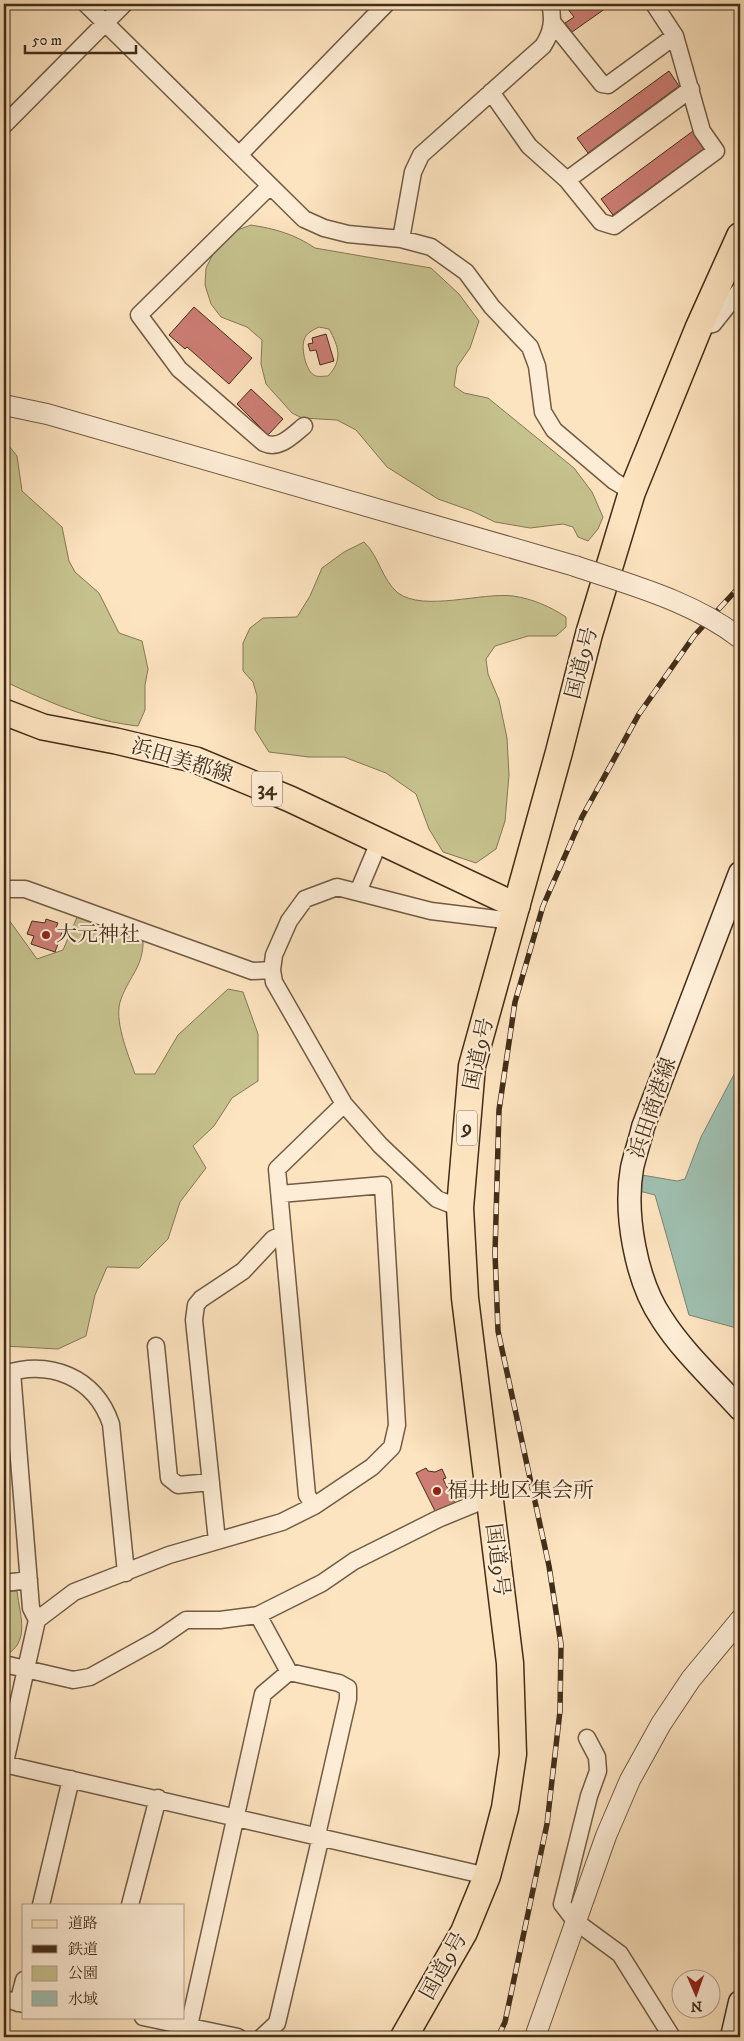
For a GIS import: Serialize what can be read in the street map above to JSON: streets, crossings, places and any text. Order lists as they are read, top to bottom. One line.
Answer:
{"streets":{"highway":["国道9号","9"],"main road":["浜田美都線","34","浜田商港線"]},"crossings":[["国道9号","浜田美都線"]],"places":["大元神社","福井地区集会所"],"legend":["道路","鉄道","公園","水域"],"scale_bar":"50 m","north":"bottom"}
